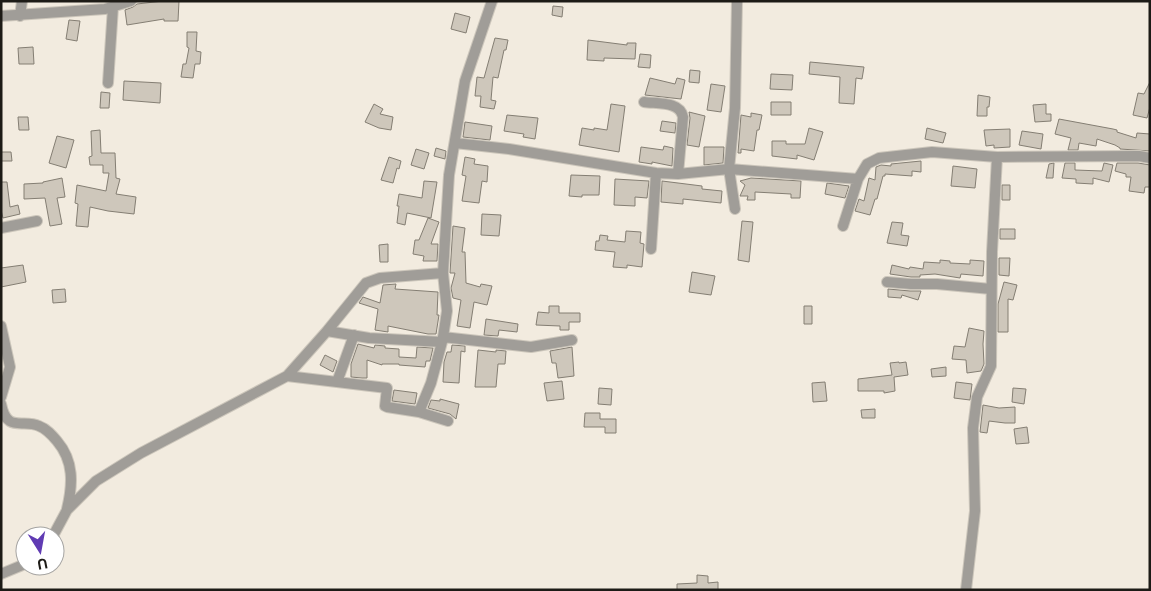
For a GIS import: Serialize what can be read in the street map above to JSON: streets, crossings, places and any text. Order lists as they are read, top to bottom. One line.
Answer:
{"north":"bottom"}
